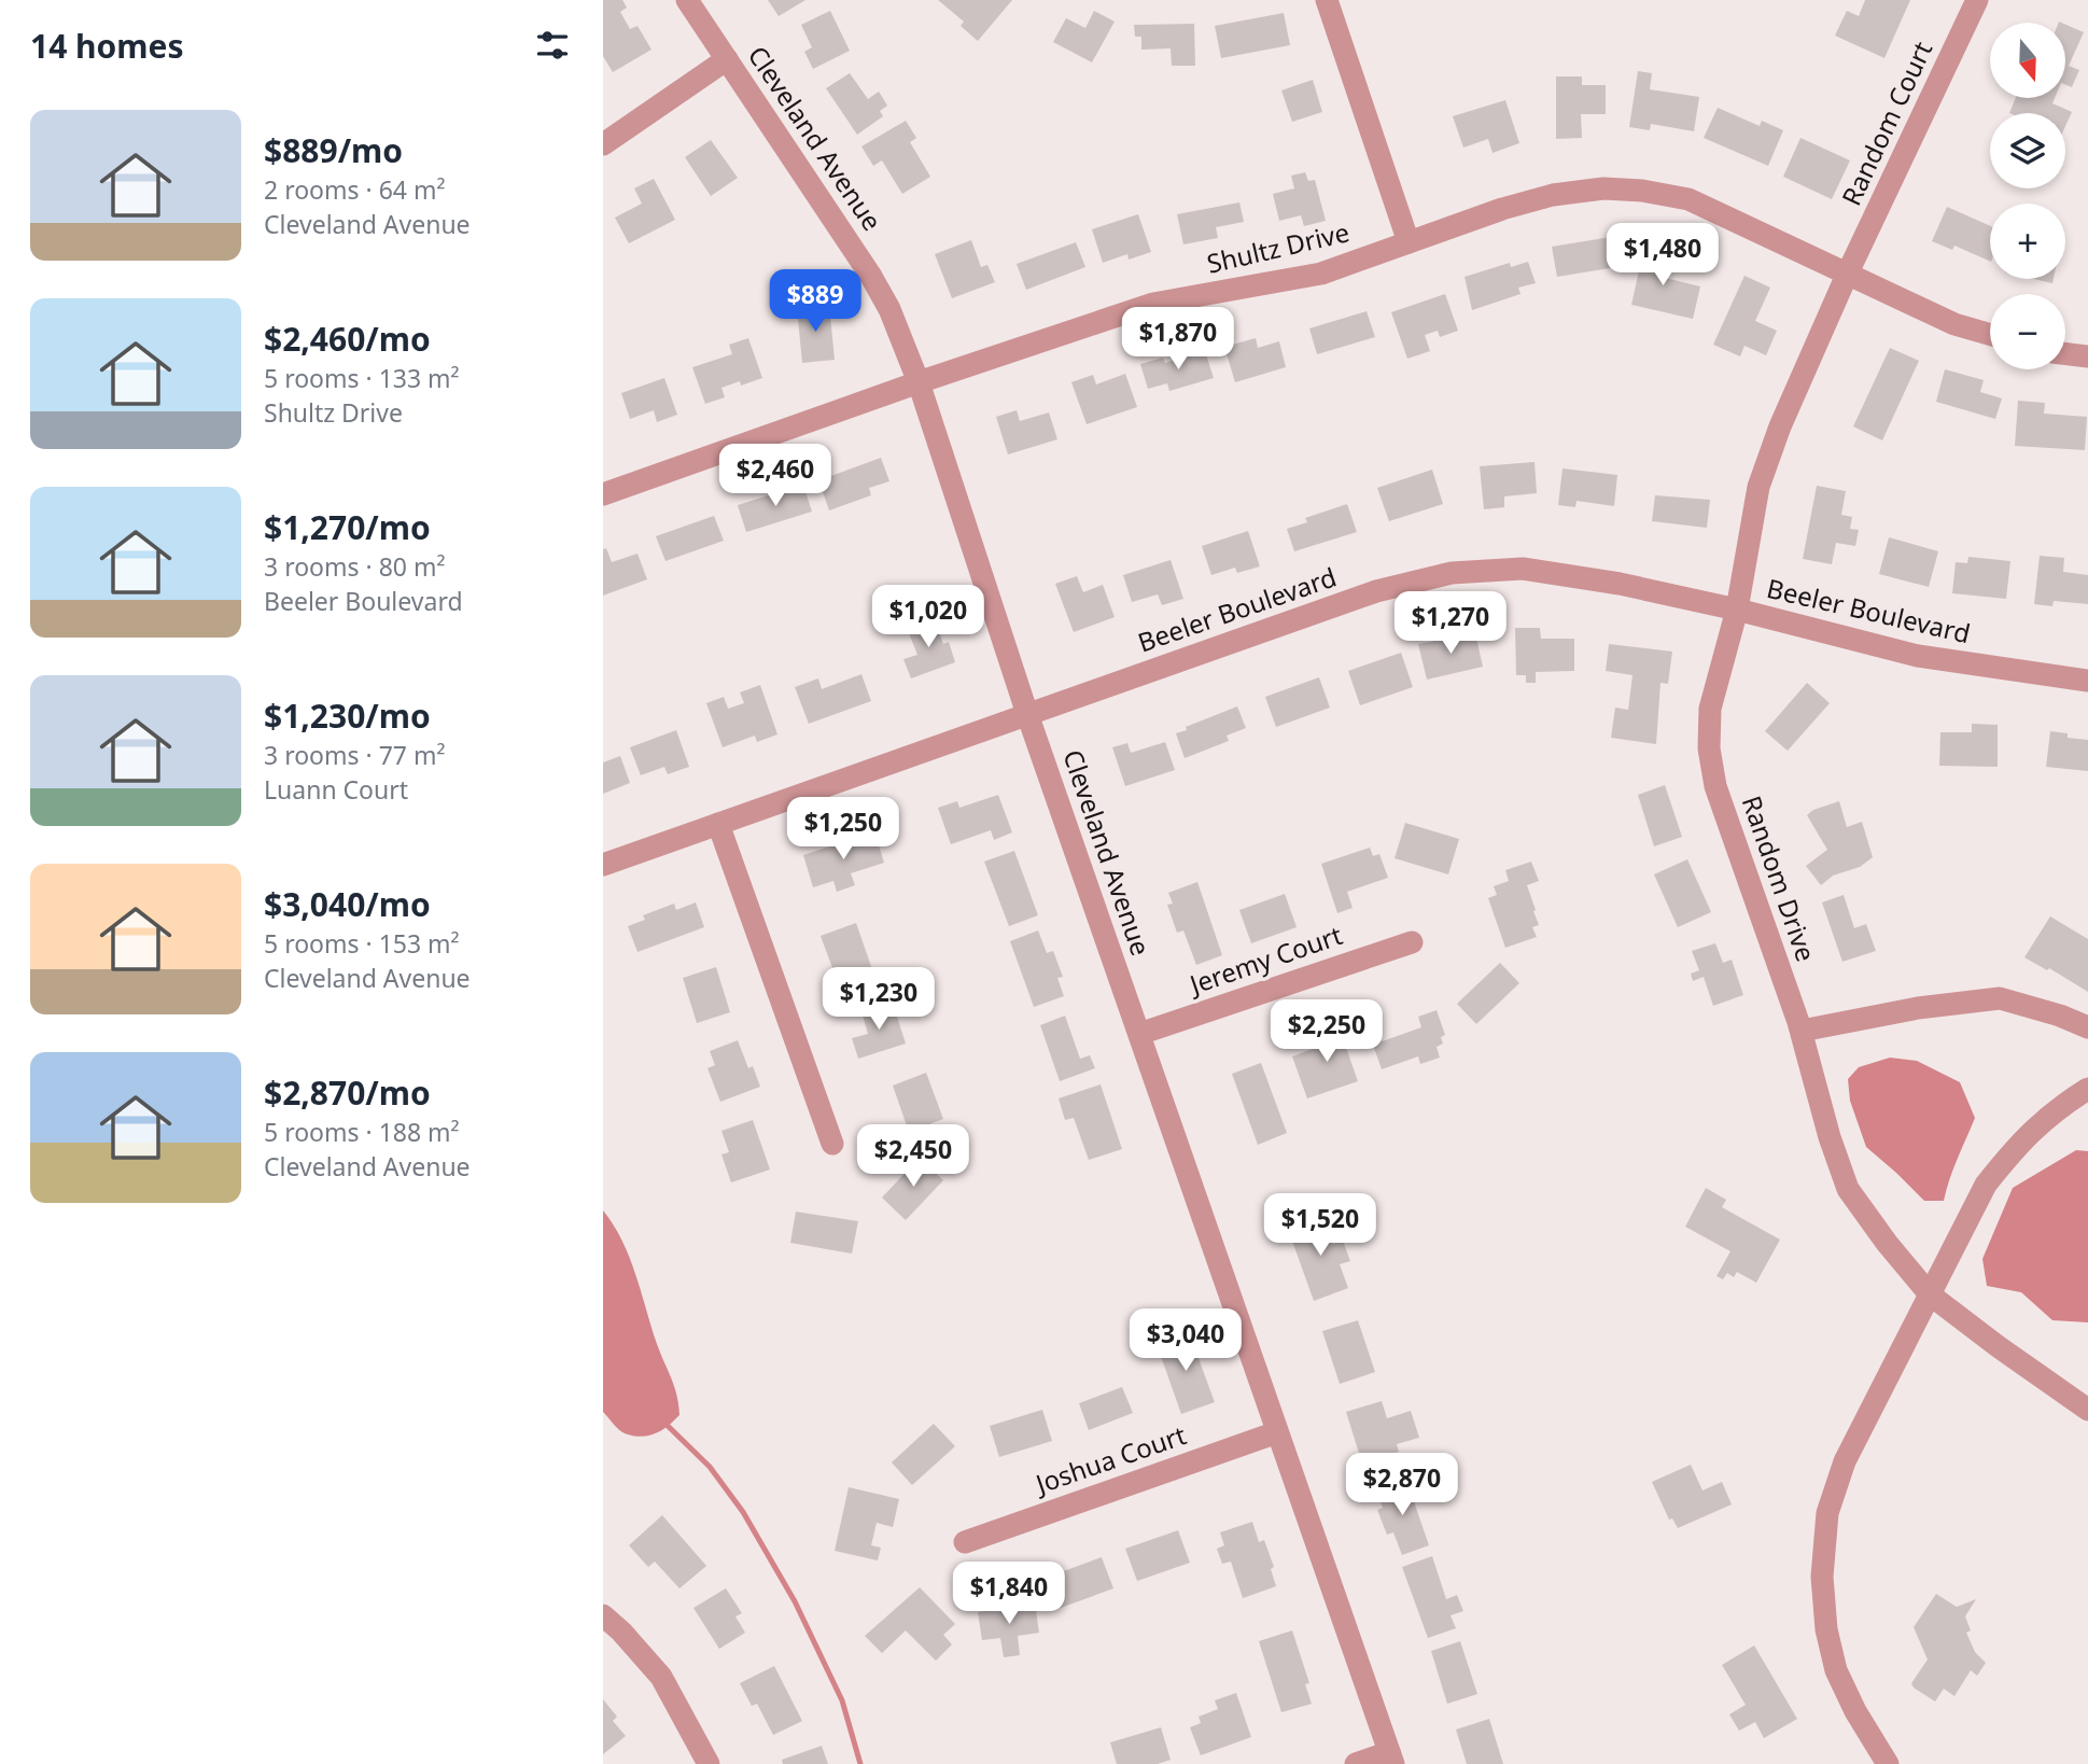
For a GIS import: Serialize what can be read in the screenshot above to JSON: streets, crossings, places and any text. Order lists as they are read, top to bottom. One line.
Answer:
{"streets":{"street":["Random Court","Cleveland Avenue","Shultz Drive","Beeler Boulevard","Random Drive","Jeremy Court","Joshua Court"]},"crossings":[["Random Court","Shultz Drive"],["Random Court","Random Drive"],["Cleveland Avenue","Shultz Drive"],["Cleveland Avenue","Beeler Boulevard"],["Cleveland Avenue","Jeremy Court"],["Cleveland Avenue","Joshua Court"],["Shultz Drive","Random Drive"],["Beeler Boulevard","Random Drive"]],"north":"bottom","page":{"heading":"14 homes","map_buttons":["+","−"],"list":[{"name":"$889/mo","note":"2 rooms · 64 m² · Cleveland Avenue"},{"name":"$2,460/mo","note":"5 rooms · 133 m² · Shultz Drive"},{"name":"$1,270/mo","note":"3 rooms · 80 m² · Beeler Boulevard"},{"name":"$1,230/mo","note":"3 rooms · 77 m² · Luann Court"},{"name":"$3,040/mo","note":"5 rooms · 153 m² · Cleveland Avenue"},{"name":"$2,870/mo","note":"5 rooms · 188 m² · Cleveland Avenue"}],"price":["$1,480","$889","$1,870","$2,460","$1,020","$1,270","$1,250","$1,230","$2,250","$2,450","$1,520","$3,040","$2,870","$1,840"]}}
